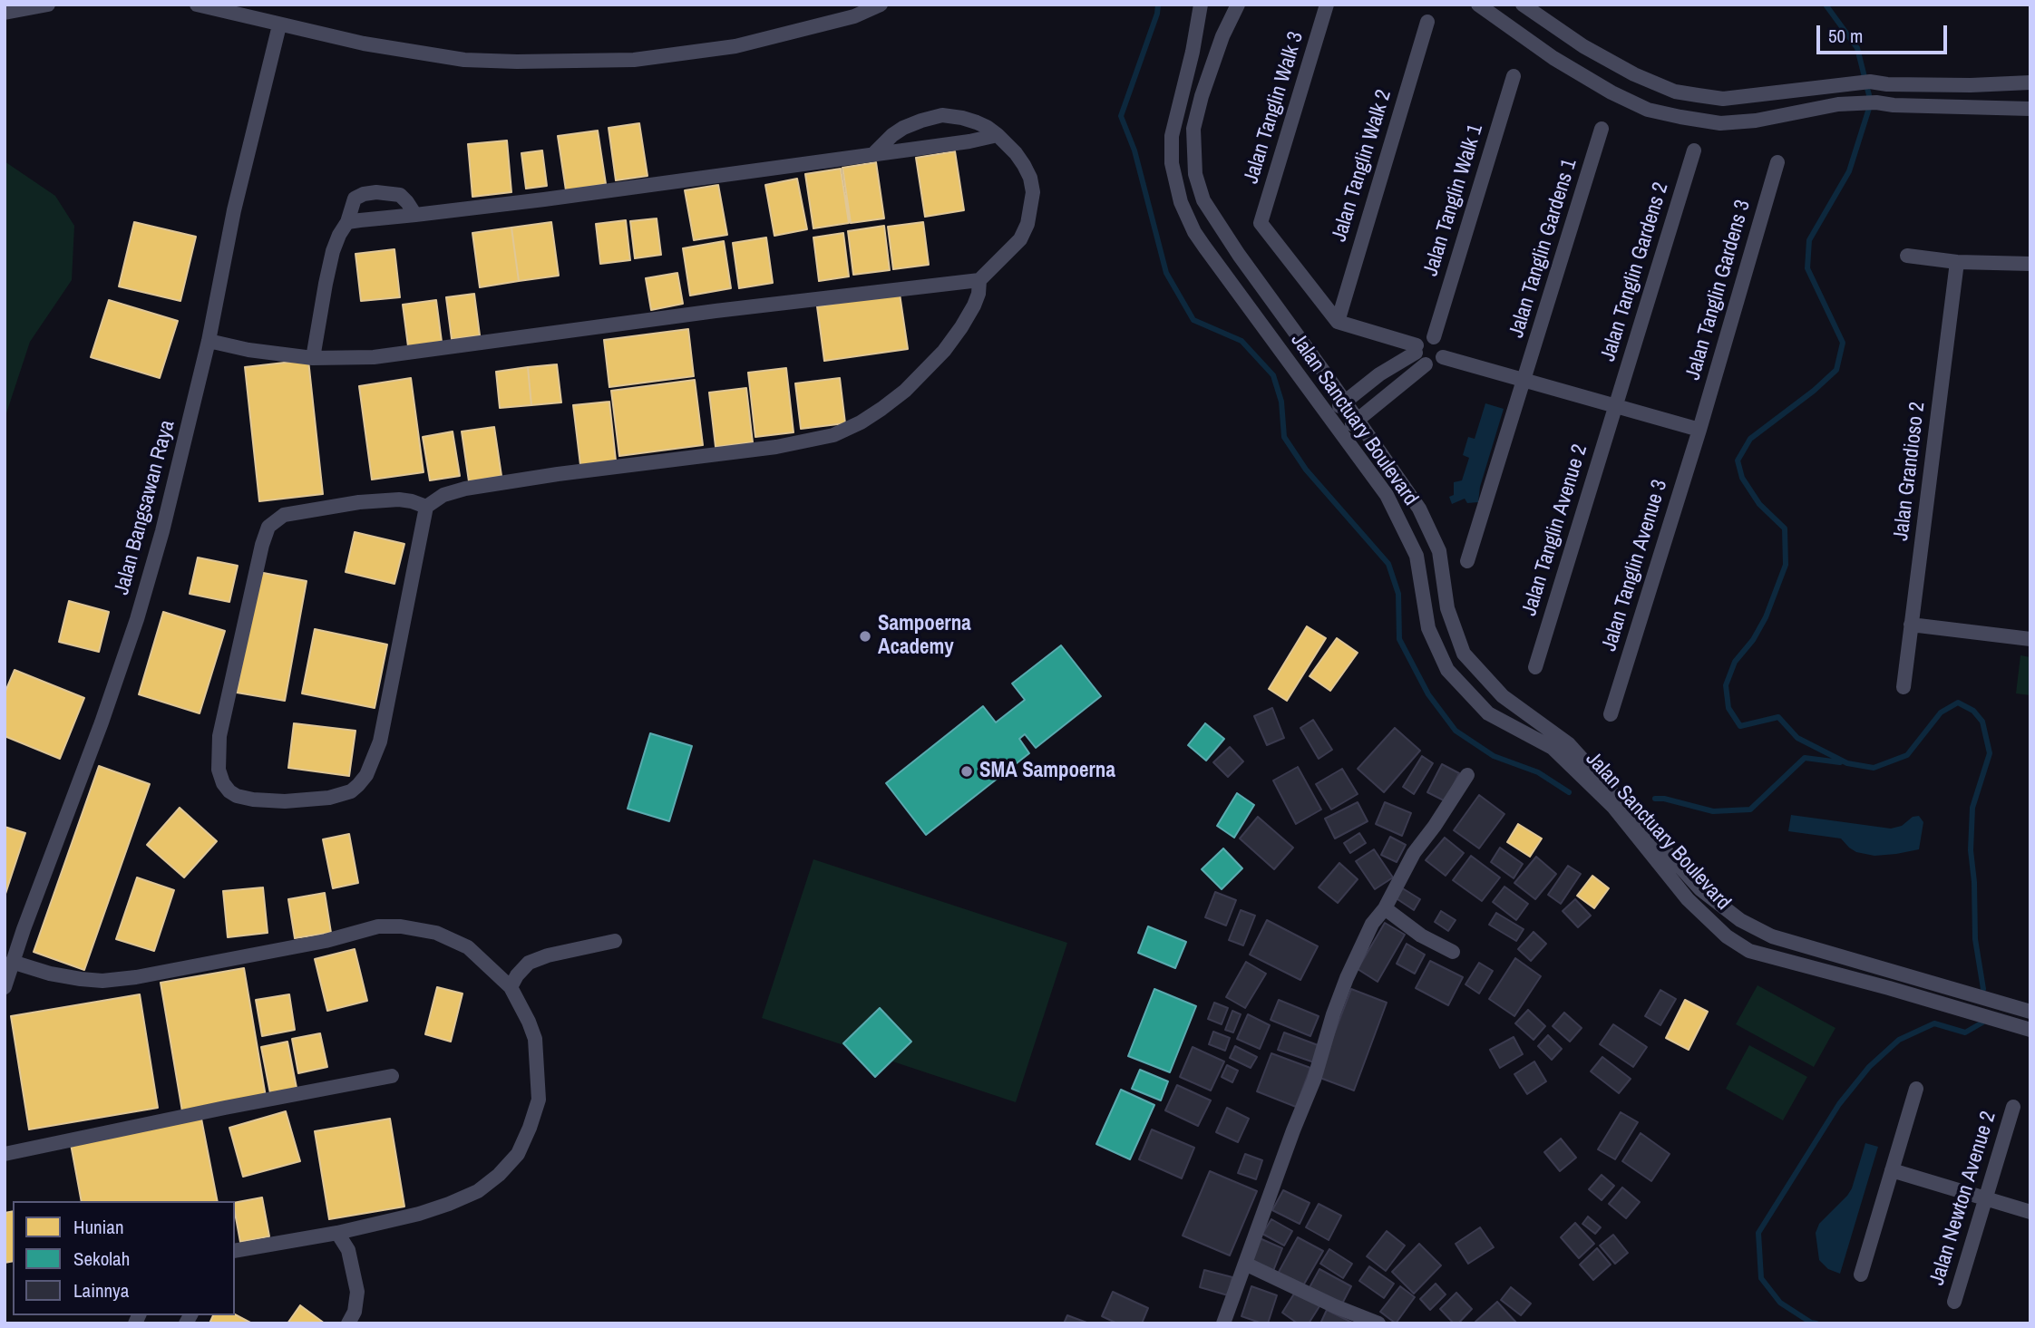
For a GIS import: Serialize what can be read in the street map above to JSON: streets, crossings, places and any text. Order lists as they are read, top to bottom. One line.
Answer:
{"streets":{"street":["Jalan Tanglin Walk 3","Jalan Tanglin Walk 2","Jalan Tanglin Walk 1","Jalan Tanglin Gardens 1","Jalan Tanglin Gardens 2","Jalan Tanglin Gardens 3","Jalan Sanctuary Boulevard","Jalan Grandioso 2","Jalan Bangsawan Raya","Jalan Tanglin Avenue 2","Jalan Tanglin Avenue 3","Jalan Newton Avenue 2"]},"crossings":[["Jalan Tanglin Walk 3","Jalan Tanglin Walk 2"],["Jalan Tanglin Gardens 2","Jalan Tanglin Avenue 2"],["Jalan Tanglin Gardens 3","Jalan Tanglin Avenue 3"]],"places":["Sampoerna Academy","SMA Sampoerna"],"legend":["Hunian","Sekolah","Lainnya"],"scale_bar":"50 m"}
